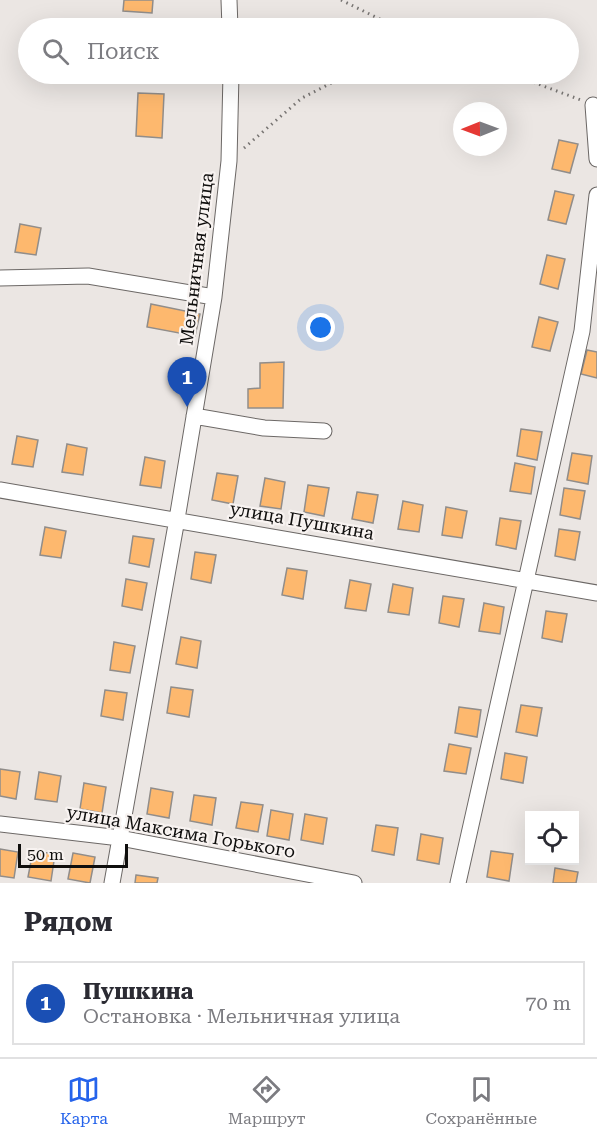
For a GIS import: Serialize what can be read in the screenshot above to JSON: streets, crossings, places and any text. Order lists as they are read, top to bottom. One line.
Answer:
{"streets":{"street":["Мельничная улица","улица Пушкина","улица Максима Горького"]},"crossings":[["Мельничная улица","улица Пушкина"],["Мельничная улица","улица Максима Горького"]],"scale_bar":"50 m","north":"left","page":{"search":"Поиск","pins":"1","scale":"50 m","heading":"Рядом","list":[{"mark":"1","name":"Пушкина","note":"Остановка · Мельничная улица","value":"70 m"}],"nav":["Карта","Маршрут","Сохранённые"]}}
